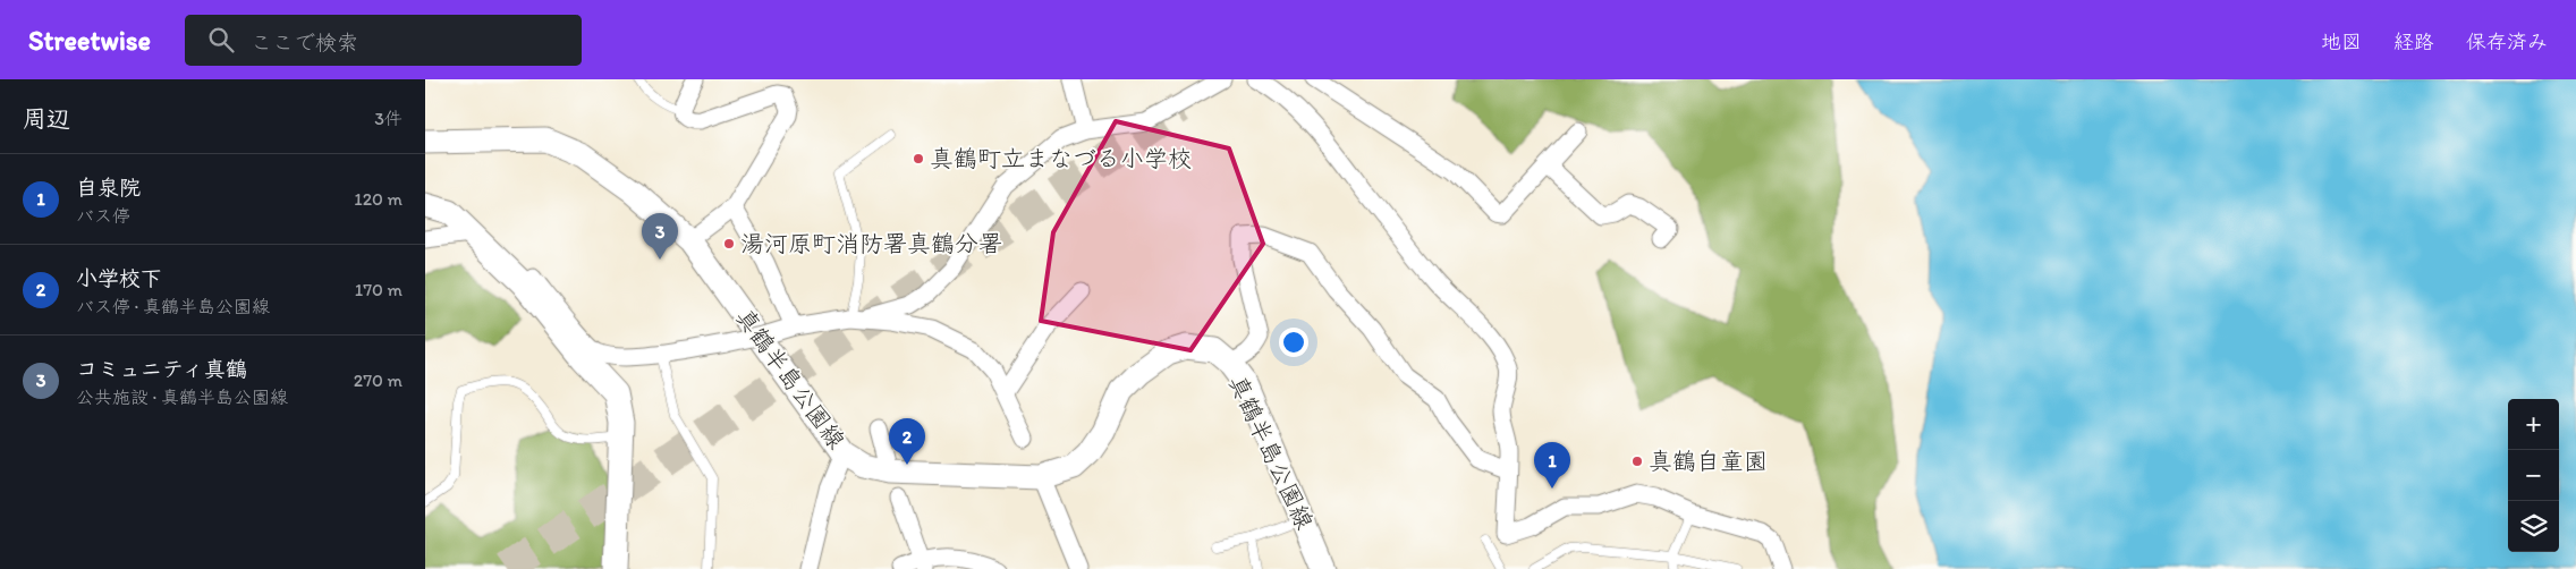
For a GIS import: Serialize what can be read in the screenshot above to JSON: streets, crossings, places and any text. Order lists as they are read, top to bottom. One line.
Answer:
{"streets":{"main road":["真鶴半島公園線"]},"places":["真鶴町立まなづる小学校","湯河原町消防署真鶴分署","真鶴自童園"],"page":{"header":"Streetwise","search":"ここで検索","nav":["地図","経路","保存済み"],"heading":["周辺","3件"],"list":[{"mark":"1","name":"自泉院","note":"バス停","value":"120 m"},{"mark":"2","name":"小学校下","note":"バス停 · 真鶴半島公園線","value":"170 m"},{"mark":"3","name":"コミュニティ真鶴","note":"公共施設 · 真鶴半島公園線","value":"270 m"}],"pins":["3","2","1"],"map_buttons":["+","−"]}}
